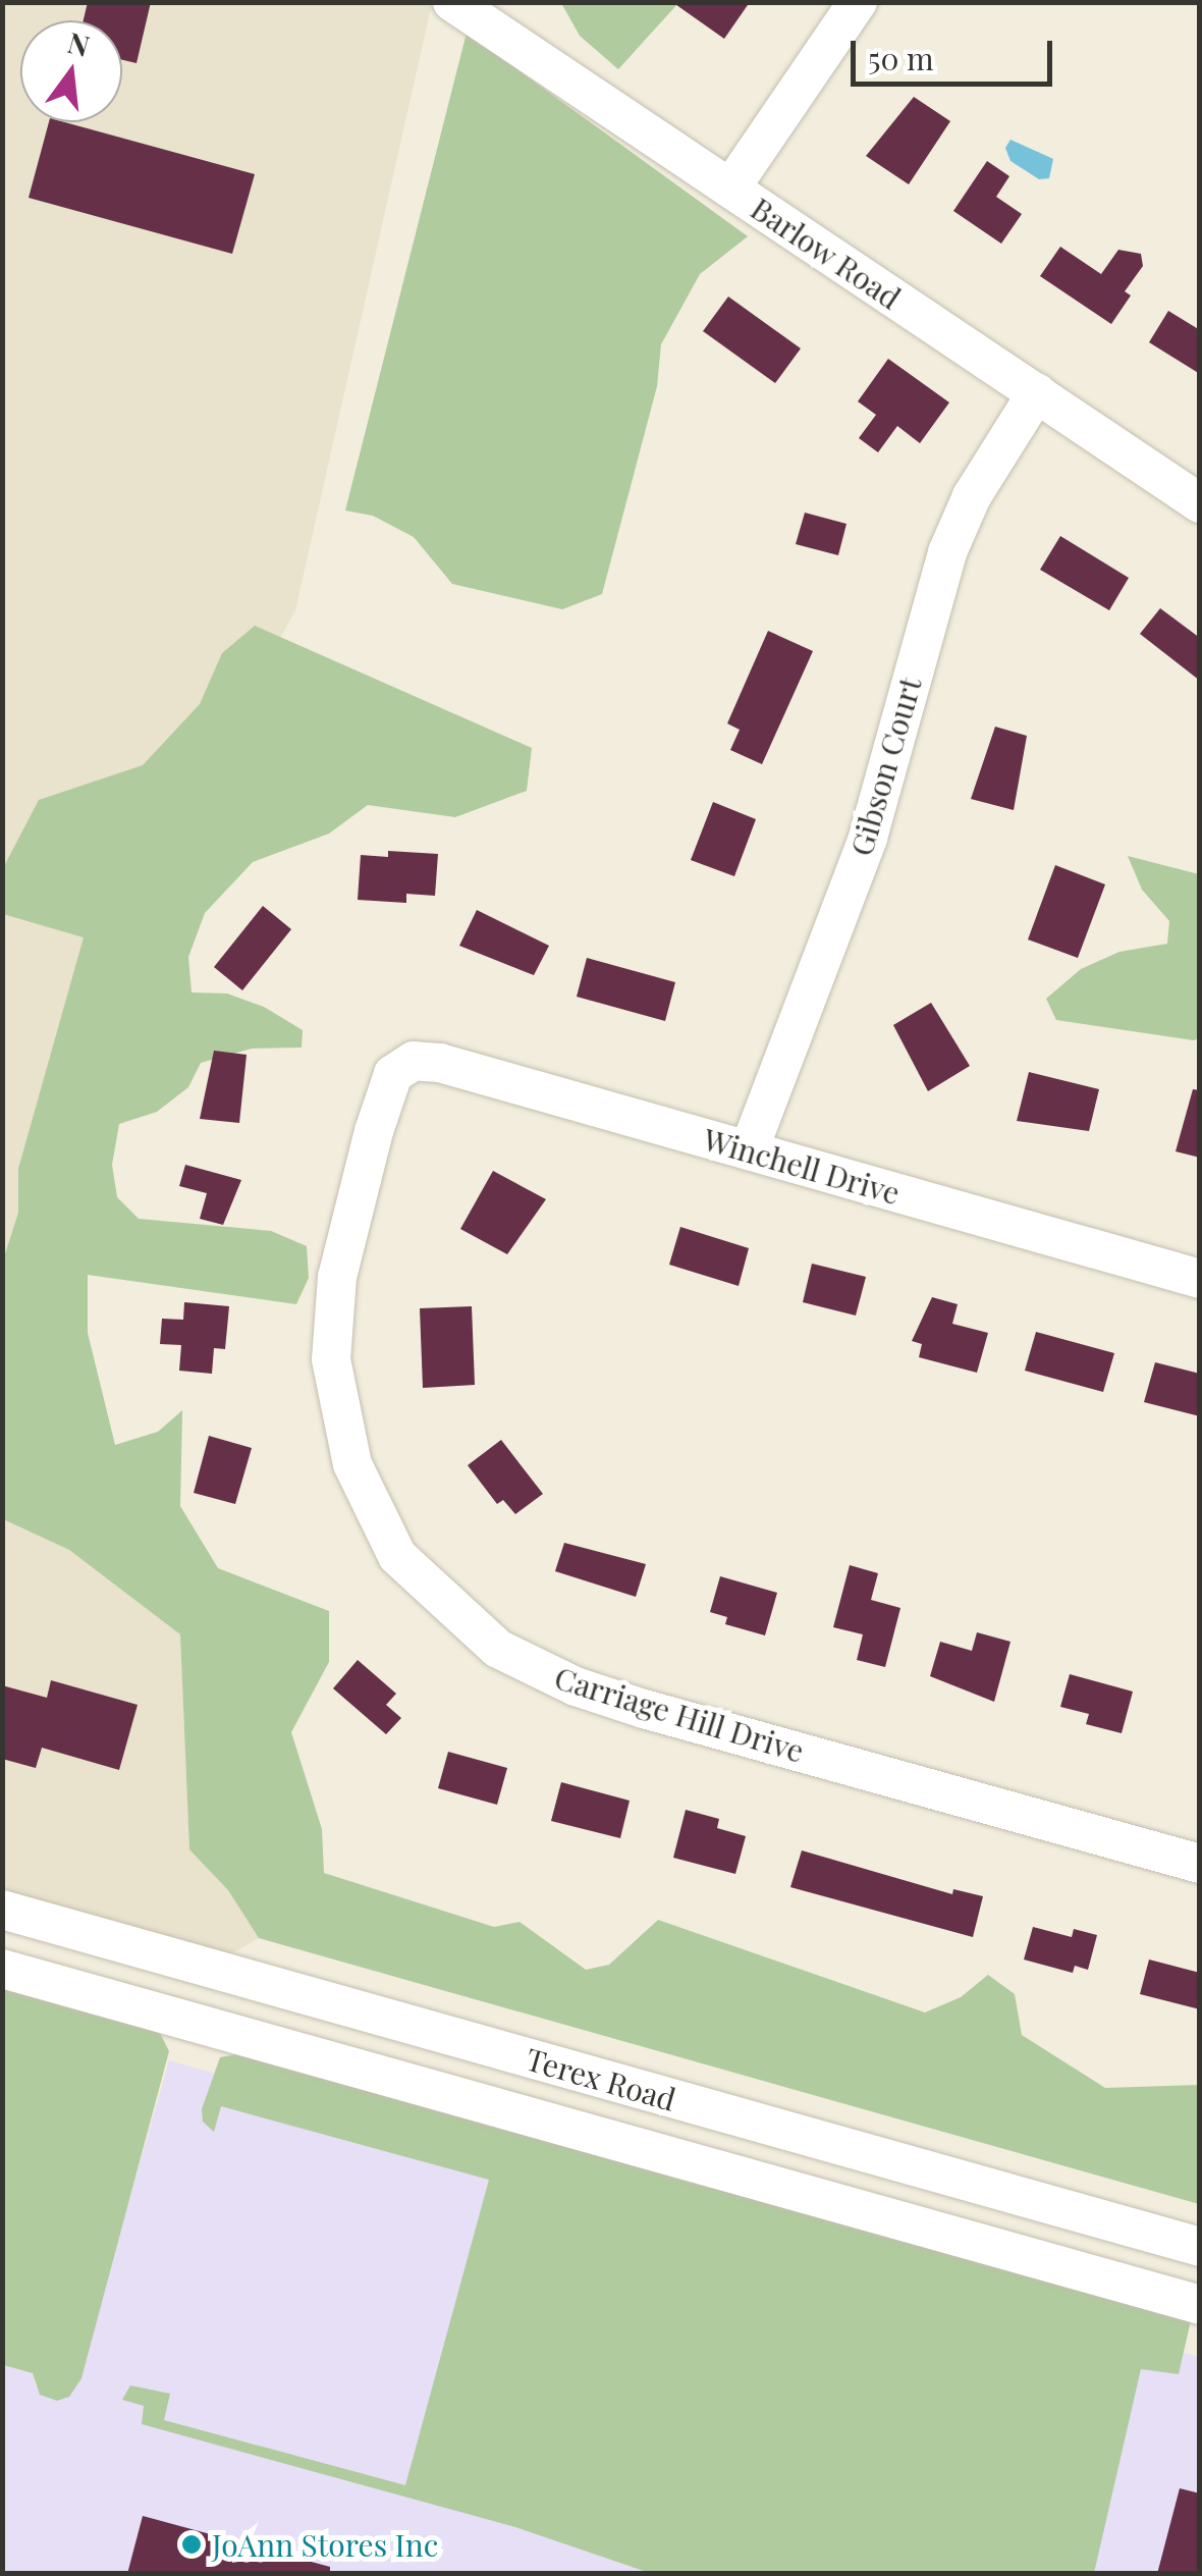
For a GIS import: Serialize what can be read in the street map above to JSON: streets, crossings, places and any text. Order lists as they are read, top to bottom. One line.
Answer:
{"streets":{"street":["Barlow Road","Gibson Court","Winchell Drive","Carriage Hill Drive","Terex Road"]},"crossings":[["Barlow Road","Gibson Court"],["Gibson Court","Winchell Drive"],["Winchell Drive","Carriage Hill Drive"]],"places":["JoAnn Stores Inc"],"scale_bar":"50 m","north":"top"}
